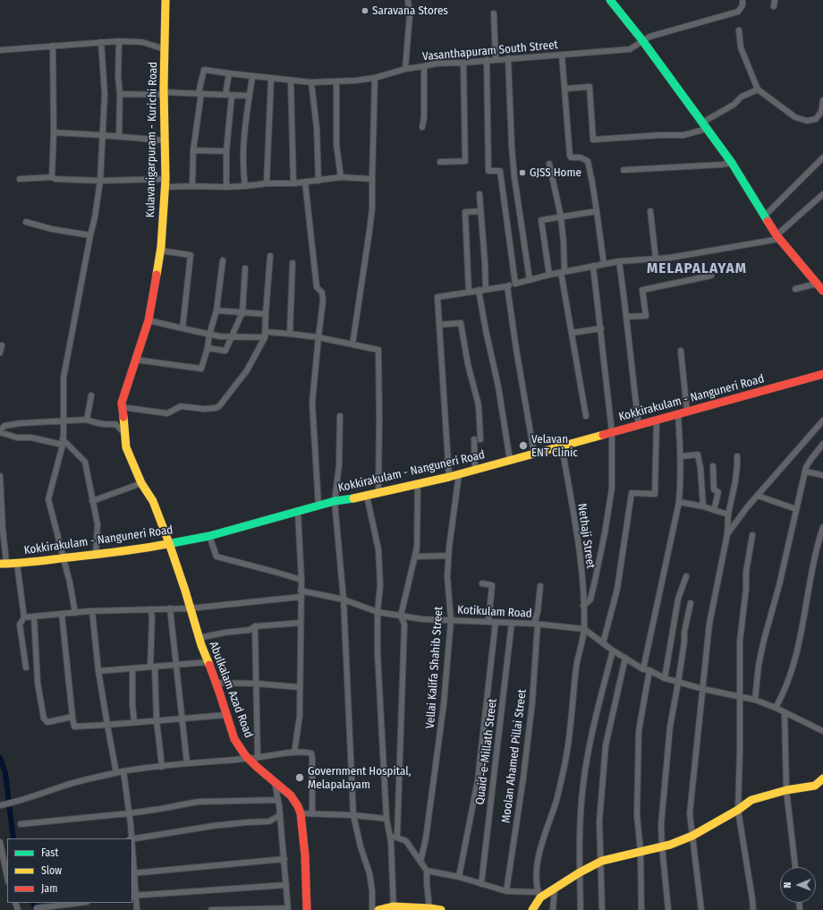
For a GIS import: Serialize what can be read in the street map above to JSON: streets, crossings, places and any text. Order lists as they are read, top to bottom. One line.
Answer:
{"streets":{"main road":["Kulavanigarpuram - Kurichi Road","Kokkirakulam - Nanguneri Road","Abulkalam Azad Road"],"street":["Vasanthapuram South Street","Nethaji Street","Kotikulam Road","Vellai Kalifa Shahib Street","Quaid-e-Millath Street","Moolan Ahamed Pillai Street"]},"crossings":[["Kulavanigarpuram - Kurichi Road","Kokkirakulam - Nanguneri Road"],["Kulavanigarpuram - Kurichi Road","Abulkalam Azad Road"],["Kokkirakulam - Nanguneri Road","Nethaji Street"],["Kokkirakulam - Nanguneri Road","Vellai Kalifa Shahib Street"],["Kokkirakulam - Nanguneri Road","Abulkalam Azad Road"],["Nethaji Street","Kotikulam Road"],["Kotikulam Road","Vellai Kalifa Shahib Street"],["Kotikulam Road","Quaid-e-Millath Street"],["Kotikulam Road","Moolan Ahamed Pillai Street"]],"districts":["MELAPALAYAM"],"places":["Saravana Stores","GJSS Home","Velavan ENT Clinic","Government Hospital, Melapalayam"],"legend":["Fast","Slow","Jam"],"north":"left"}
